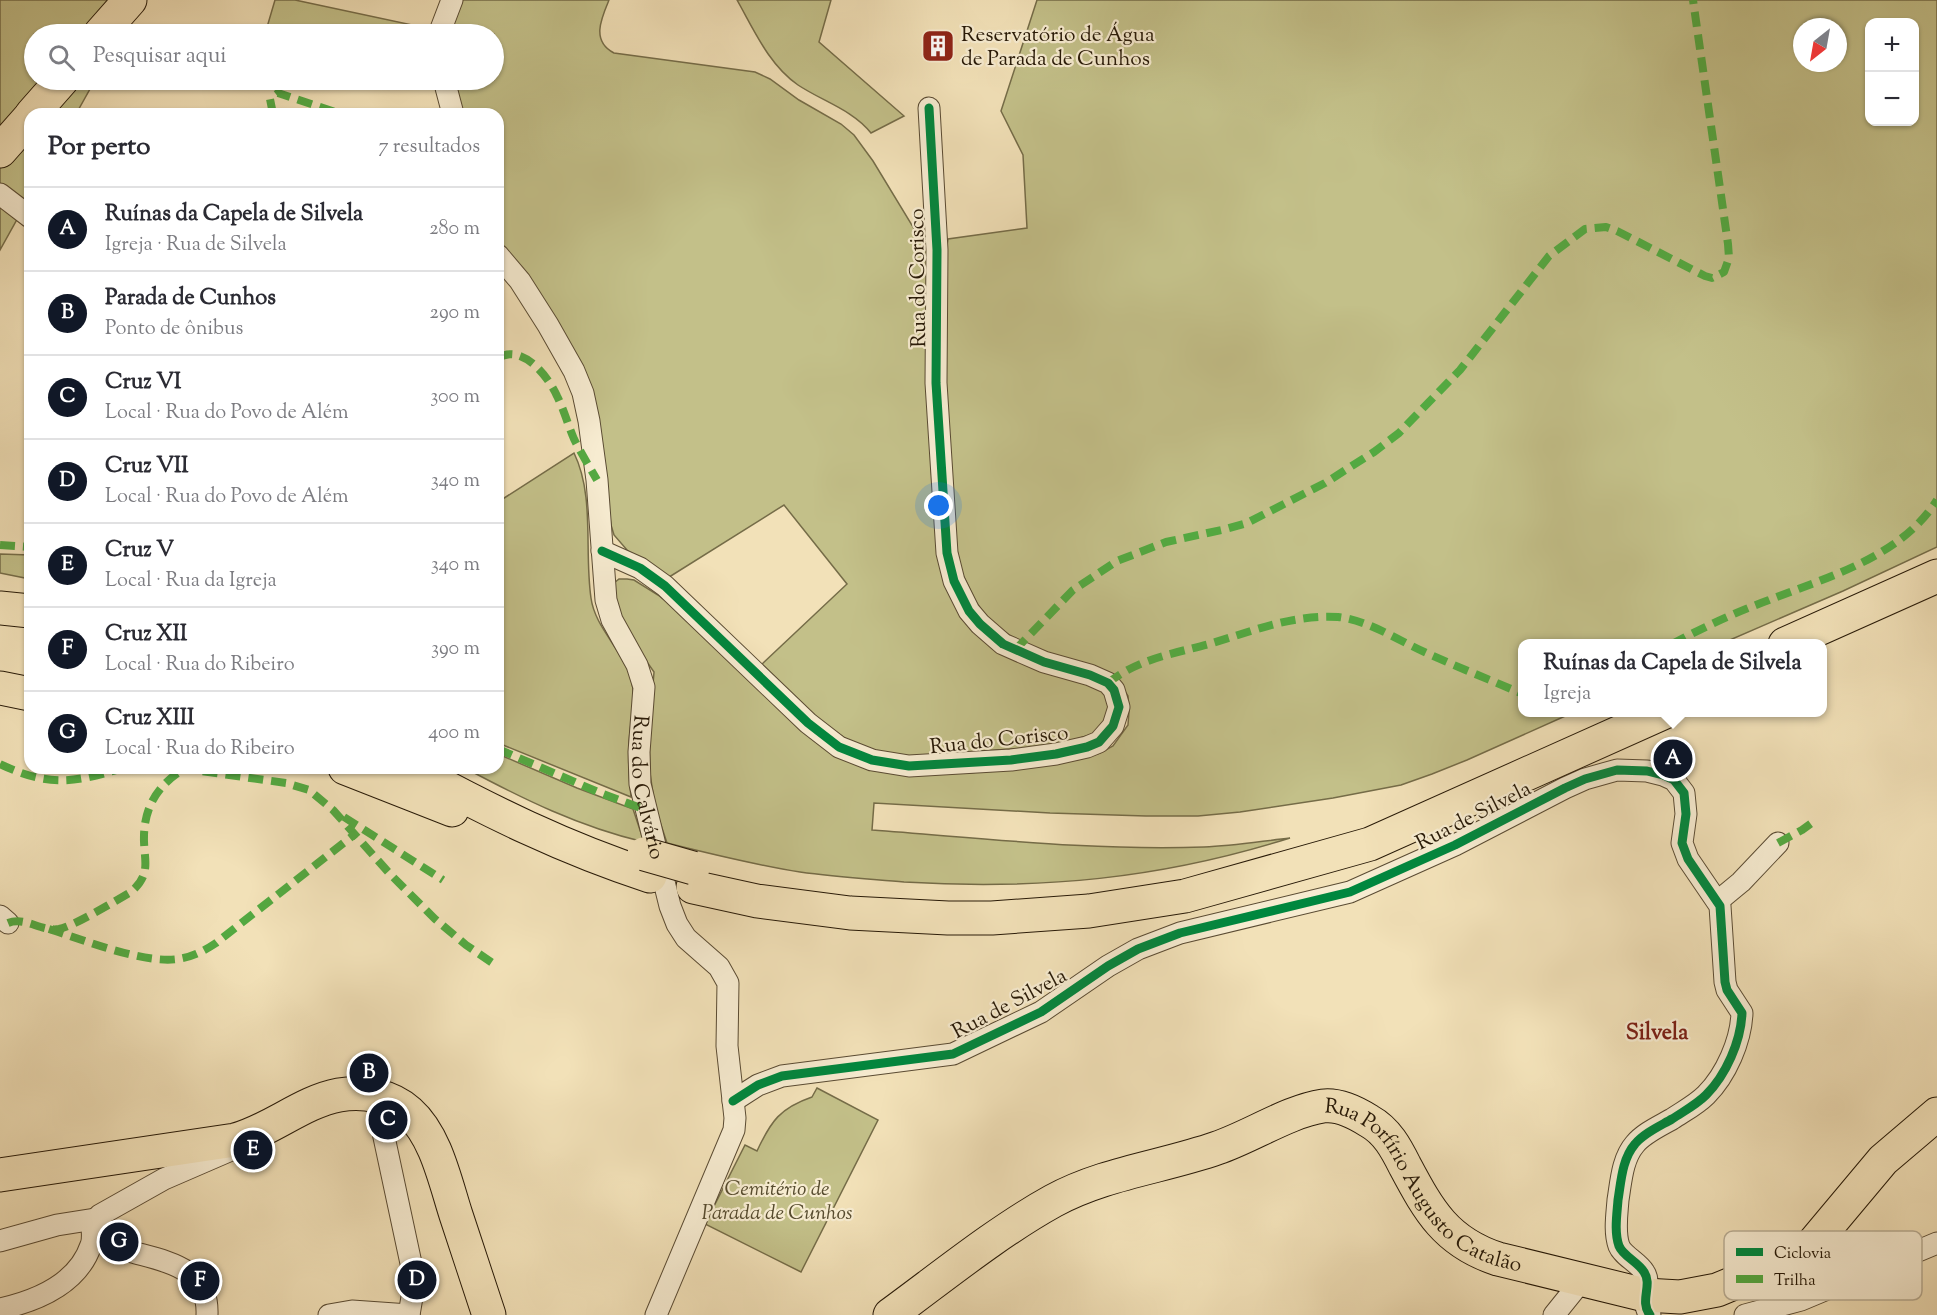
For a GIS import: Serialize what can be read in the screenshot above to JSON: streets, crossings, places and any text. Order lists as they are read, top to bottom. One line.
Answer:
{"streets":{"main road":["Rua Porfírio Augusto Catalão"],"street":["Rua do Corisco","Rua do Calvário","Rua de Silvela"]},"crossings":[["Rua do Corisco","Rua do Calvário"],["Rua do Calvário","Rua de Silvela"],["Rua de Silvela","Rua Porfírio Augusto Catalão"]],"districts":["Silvela"],"parks":["Cemitério de Parada de Cunhos"],"places":{"building":["Reservatório de Água de Parada de Cunhos"]},"legend":["Ciclovia","Trilha"],"north":"bottom left","page":{"map_buttons":["+","−"],"search":"Pesquisar aqui","heading":["Por perto","7 resultados"],"list":[{"mark":"A","name":"Ruínas da Capela de Silvela","note":"Igreja · Rua de Silvela","value":"280 m"},{"mark":"B","name":"Parada de Cunhos","note":"Ponto de ônibus","value":"290 m"},{"mark":"C","name":"Cruz VI","note":"Local · Rua do Povo de Além","value":"300 m"},{"mark":"D","name":"Cruz VII","note":"Local · Rua do Povo de Além","value":"340 m"},{"mark":"E","name":"Cruz V","note":"Local · Rua da Igreja","value":"340 m"},{"mark":"F","name":"Cruz XII","note":"Local · Rua do Ribeiro","value":"390 m"},{"mark":"G","name":"Cruz XIII","note":"Local · Rua do Ribeiro","value":"400 m"}],"popup":["Ruínas da Capela de Silvela","Igreja"],"pins":["A","B","C","E","G","D","F"]}}
